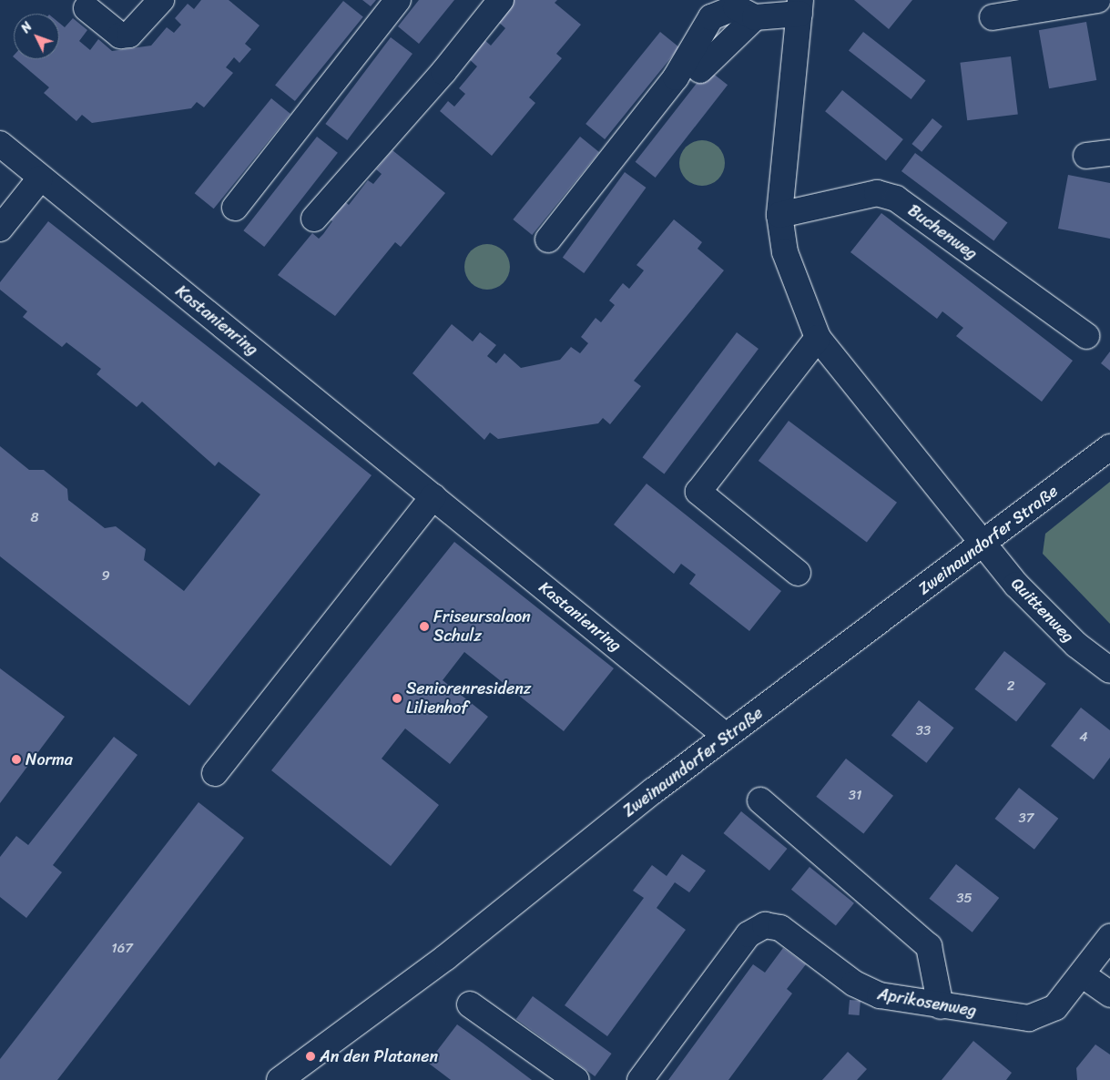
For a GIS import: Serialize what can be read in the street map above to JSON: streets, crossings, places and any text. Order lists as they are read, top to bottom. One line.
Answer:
{"streets":{"street":["Buchenweg","Kastanienring","Zweinaundorfer Straße","Quittenweg","Aprikosenweg"]},"crossings":[["Kastanienring","Zweinaundorfer Straße"],["Zweinaundorfer Straße","Quittenweg"]],"places":["Friseursalaon Schulz","Seniorenresidenz Lilienhof","Norma","An den Platanen"],"house_numbers":["8","9","2","33","4","31","37","35","167"],"north":"top left"}
